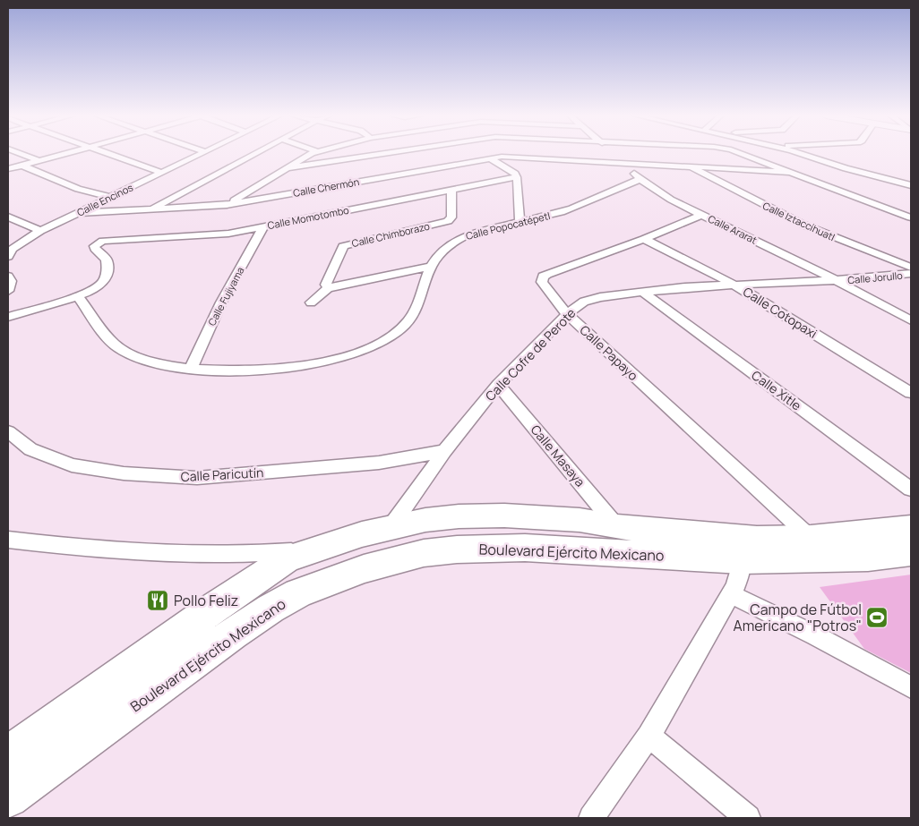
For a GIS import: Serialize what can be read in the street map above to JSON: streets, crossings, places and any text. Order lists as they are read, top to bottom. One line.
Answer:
{"streets":{"main road":["Boulevard Ejército Mexicano"],"street":["Calle Chermón","Calle Encinos","Calle Momotombo","Calle Iztaccíhuatl","Calle Popocatépetl","Calle Ararat","Calle Chimborazo","Calle Jorullo","Calle Fujiyama","Calle Cotopaxi","Calle Papayo","Calle Cofre de Perote","Calle Xitle","Calle Masaya","Calle Paricutín"]},"crossings":[["Calle Chermón","Calle Encinos"],["Calle Chermón","Calle Iztaccíhuatl"],["Calle Chermón","Calle Ararat"],["Calle Momotombo","Calle Chimborazo"],["Calle Momotombo","Calle Fujiyama"],["Calle Popocatépetl","Calle Ararat"],["Calle Popocatépetl","Calle Fujiyama"],["Calle Ararat","Calle Jorullo"],["Calle Ararat","Calle Papayo"],["Calle Ararat","Calle Cofre de Perote"],["Calle Jorullo","Calle Cofre de Perote"],["Calle Cotopaxi","Calle Papayo"],["Calle Cotopaxi","Calle Cofre de Perote"],["Calle Papayo","Calle Cofre de Perote"],["Calle Papayo","Boulevard Ejército Mexicano"],["Calle Cofre de Perote","Calle Xitle"],["Calle Cofre de Perote","Calle Masaya"],["Calle Cofre de Perote","Calle Paricutín"],["Calle Cofre de Perote","Boulevard Ejército Mexicano"],["Calle Masaya","Boulevard Ejército Mexicano"]],"places":{"restaurant":["Pollo Feliz"],"sports":["Campo de Fútbol Americano \"Potros\""]}}
